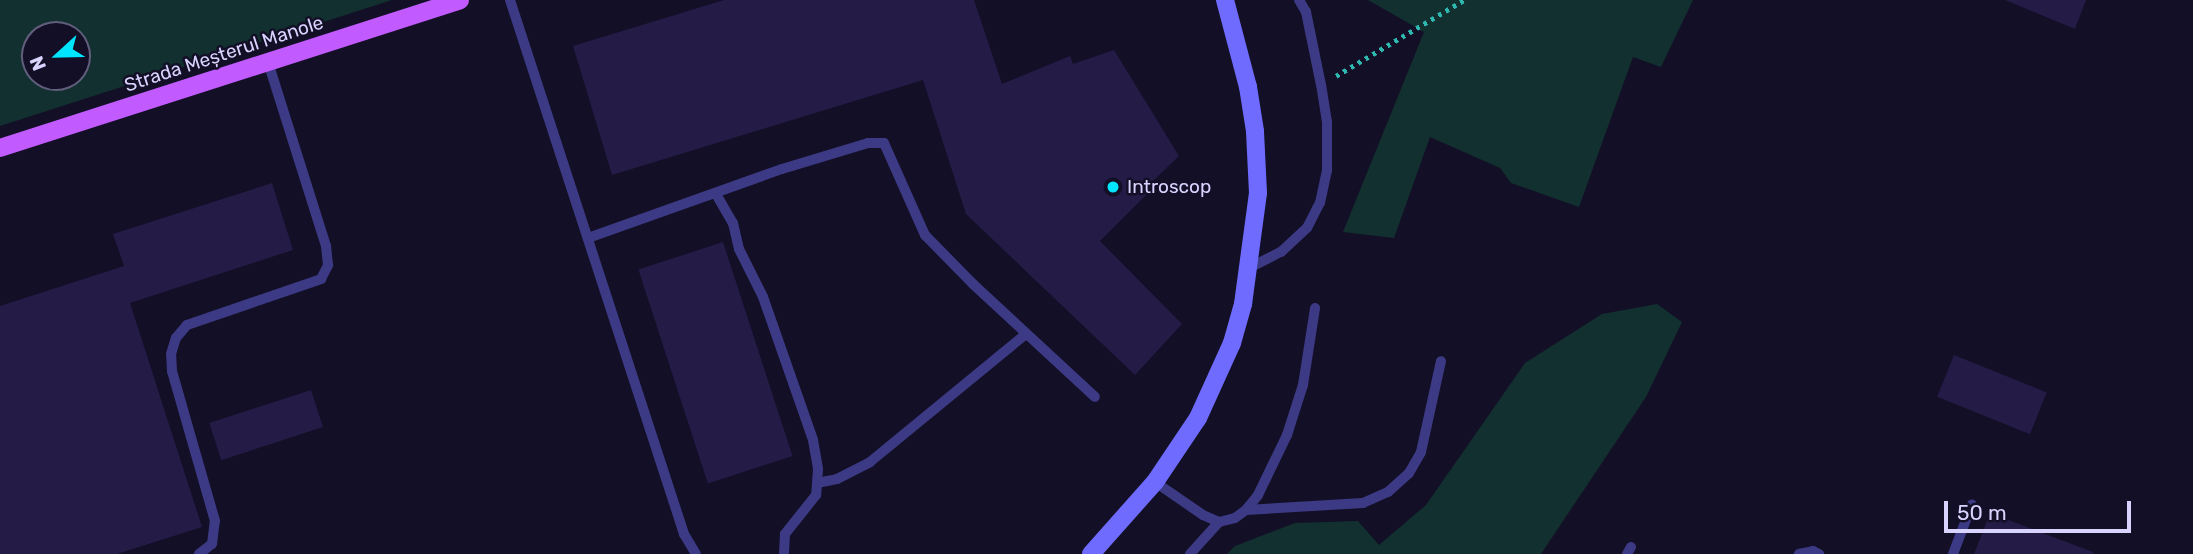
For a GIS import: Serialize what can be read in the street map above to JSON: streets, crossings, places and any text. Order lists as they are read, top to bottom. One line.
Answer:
{"streets":{"main road":["Strada Meșterul Manole"]},"places":["Introscop"],"scale_bar":"50 m","north":"left"}
